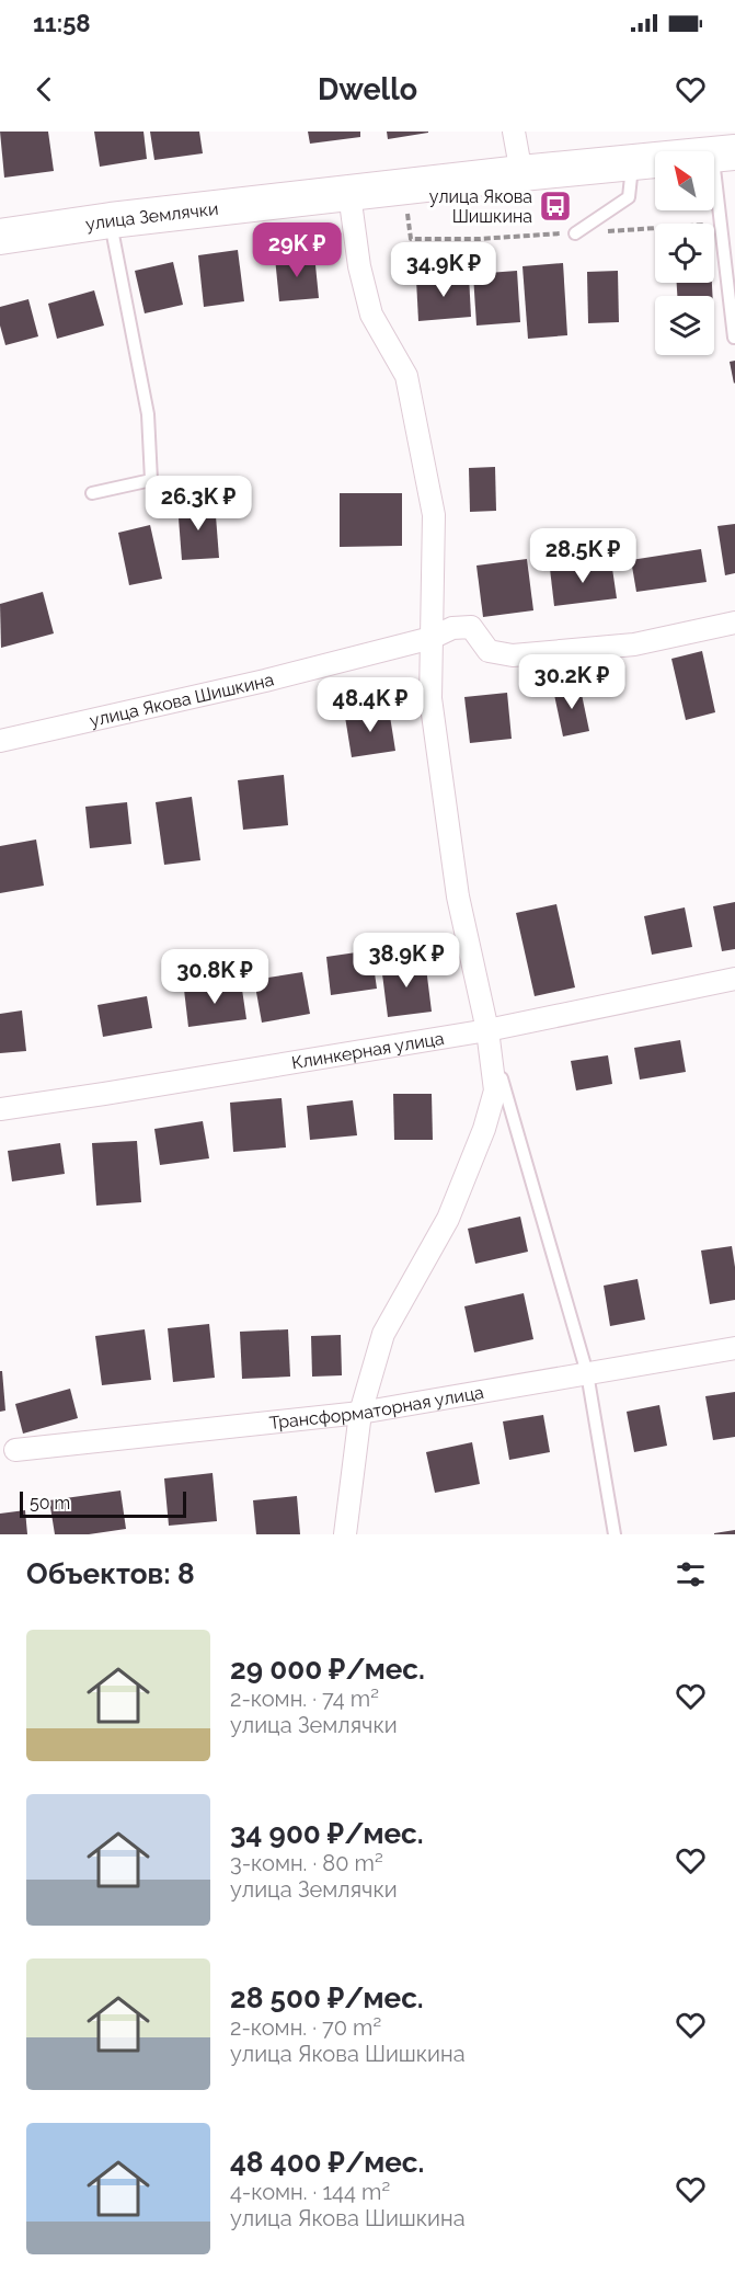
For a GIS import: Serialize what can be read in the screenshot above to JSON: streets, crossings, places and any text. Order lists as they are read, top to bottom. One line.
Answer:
{"streets":{"main road":["улица Землячки"],"street":["улица Якова Шишкина","Клинкерная улица","Трансформаторная улица"]},"places":{"bus stop":["улица Якова Шишкина"]},"scale_bar":"50 m","north":"top left","page":{"status":"11:58","header":"Dwello","price":["29K ₽","34.9K ₽","26.3K ₽","28.5K ₽","30.2K ₽","48.4K ₽","38.9K ₽","30.8K ₽"],"scale":"50 m","heading":"Объектов: 8","list":[{"name":"29 000 ₽/мес.","note":"2-комн. · 74 m² · улица Землячки"},{"name":"34 900 ₽/мес.","note":"3-комн. · 80 m² · улица Землячки"},{"name":"28 500 ₽/мес.","note":"2-комн. · 70 m² · улица Якова Шишкина"},{"name":"48 400 ₽/мес.","note":"4-комн. · 144 m² · улица Якова Шишкина"}]}}
